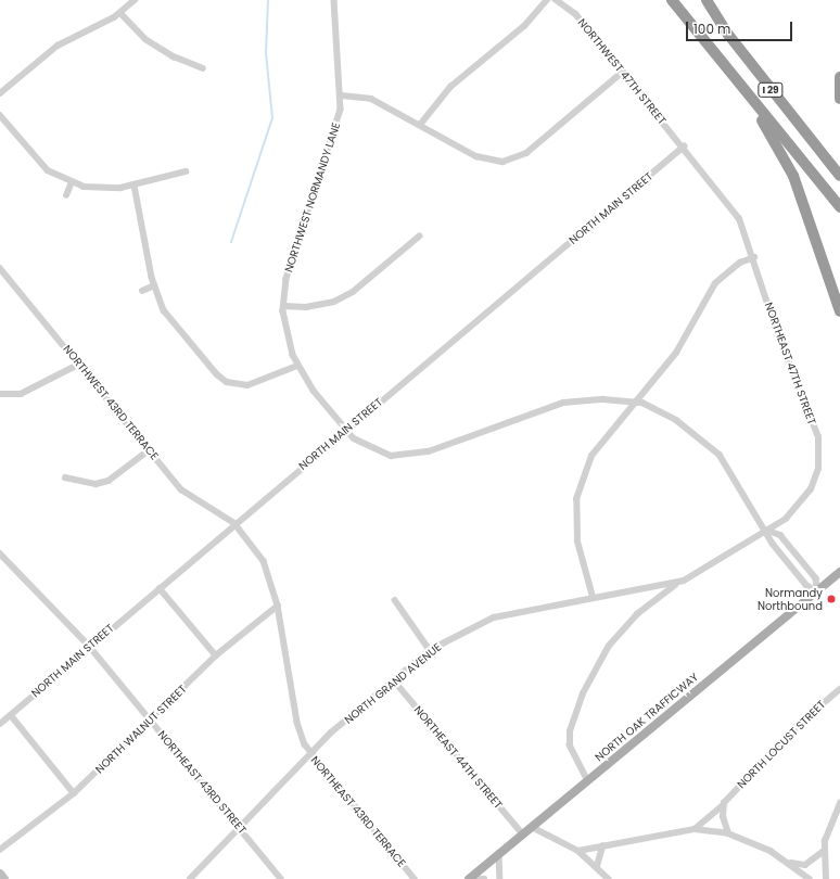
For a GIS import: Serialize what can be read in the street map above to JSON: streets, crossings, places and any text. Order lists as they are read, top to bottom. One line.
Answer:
{"streets":{"highway":["I 29"],"main road":["NORTH OAK TRAFFICWAY"],"street":["NORTHWEST 47TH STREET","NORTHWEST NORMANDY LANE","NORTH MAIN STREET","NORTHEAST 47TH STREET","NORTHWEST 43RD TERRACE","NORTH GRAND AVENUE","NORTH WALNUT STREET","NORTH LOCUST STREET","NORTHEAST 44TH STREET","NORTHEAST 43RD STREET","NORTHEAST 43RD TERRACE"]},"crossings":[["NORTHWEST 47TH STREET","NORTH MAIN STREET"],["NORTHWEST 47TH STREET","NORTHEAST 47TH STREET"],["NORTHWEST NORMANDY LANE","NORTH MAIN STREET"],["NORTHWEST NORMANDY LANE","NORTHEAST 47TH STREET"],["NORTHWEST NORMANDY LANE","NORTH GRAND AVENUE"],["NORTHWEST NORMANDY LANE","NORTH OAK TRAFFICWAY"],["NORTH MAIN STREET","NORTHEAST 47TH STREET"],["NORTH MAIN STREET","NORTHWEST 43RD TERRACE"],["NORTH MAIN STREET","NORTHEAST 43RD STREET"],["NORTH MAIN STREET","NORTHEAST 43RD TERRACE"],["NORTHEAST 47TH STREET","NORTH GRAND AVENUE"],["NORTHWEST 43RD TERRACE","NORTHEAST 43RD TERRACE"],["NORTH GRAND AVENUE","NORTHEAST 44TH STREET"],["NORTH GRAND AVENUE","NORTHEAST 43RD STREET"],["NORTH GRAND AVENUE","NORTHEAST 43RD TERRACE"],["NORTH OAK TRAFFICWAY","NORTHEAST 44TH STREET"],["NORTH WALNUT STREET","NORTHEAST 43RD STREET"],["NORTH WALNUT STREET","NORTHEAST 43RD TERRACE"]],"places":["Normandy Northbound"],"scale_bar":"100 m"}
